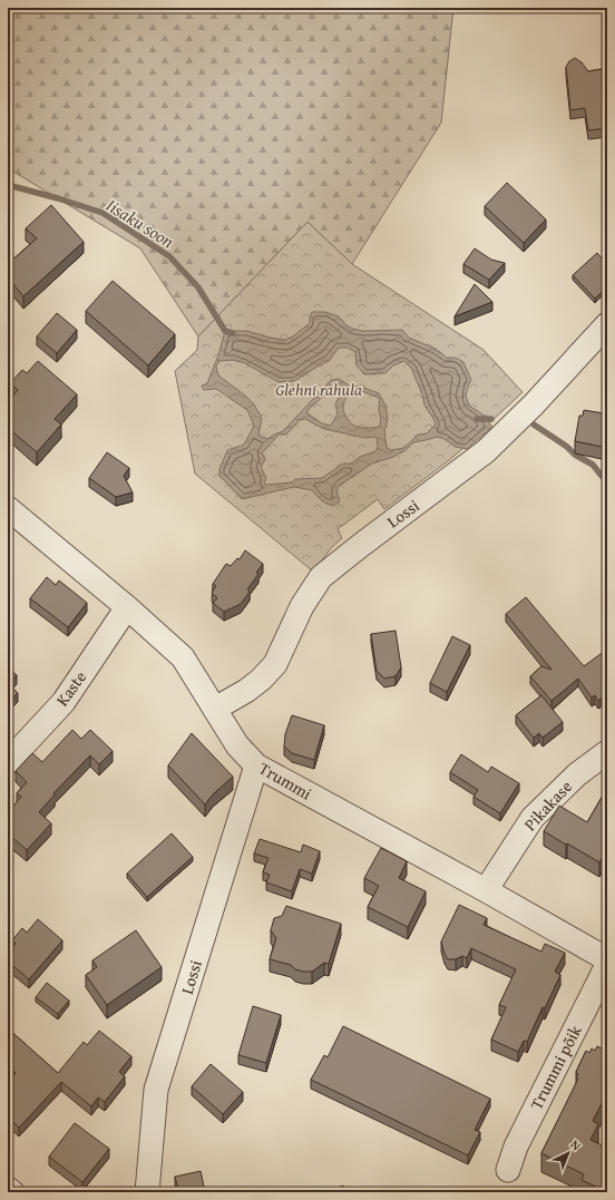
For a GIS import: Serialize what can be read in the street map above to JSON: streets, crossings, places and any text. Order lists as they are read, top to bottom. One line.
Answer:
{"streets":{"street":["Lossi","Kaste","Trummi","Pikakase","Trummi põik"]},"crossings":[["Lossi","Trummi"],["Kaste","Trummi"],["Trummi","Pikakase"]],"water":["Iisaku soon"],"parks":["Glehni rahula"],"north":"top right"}
